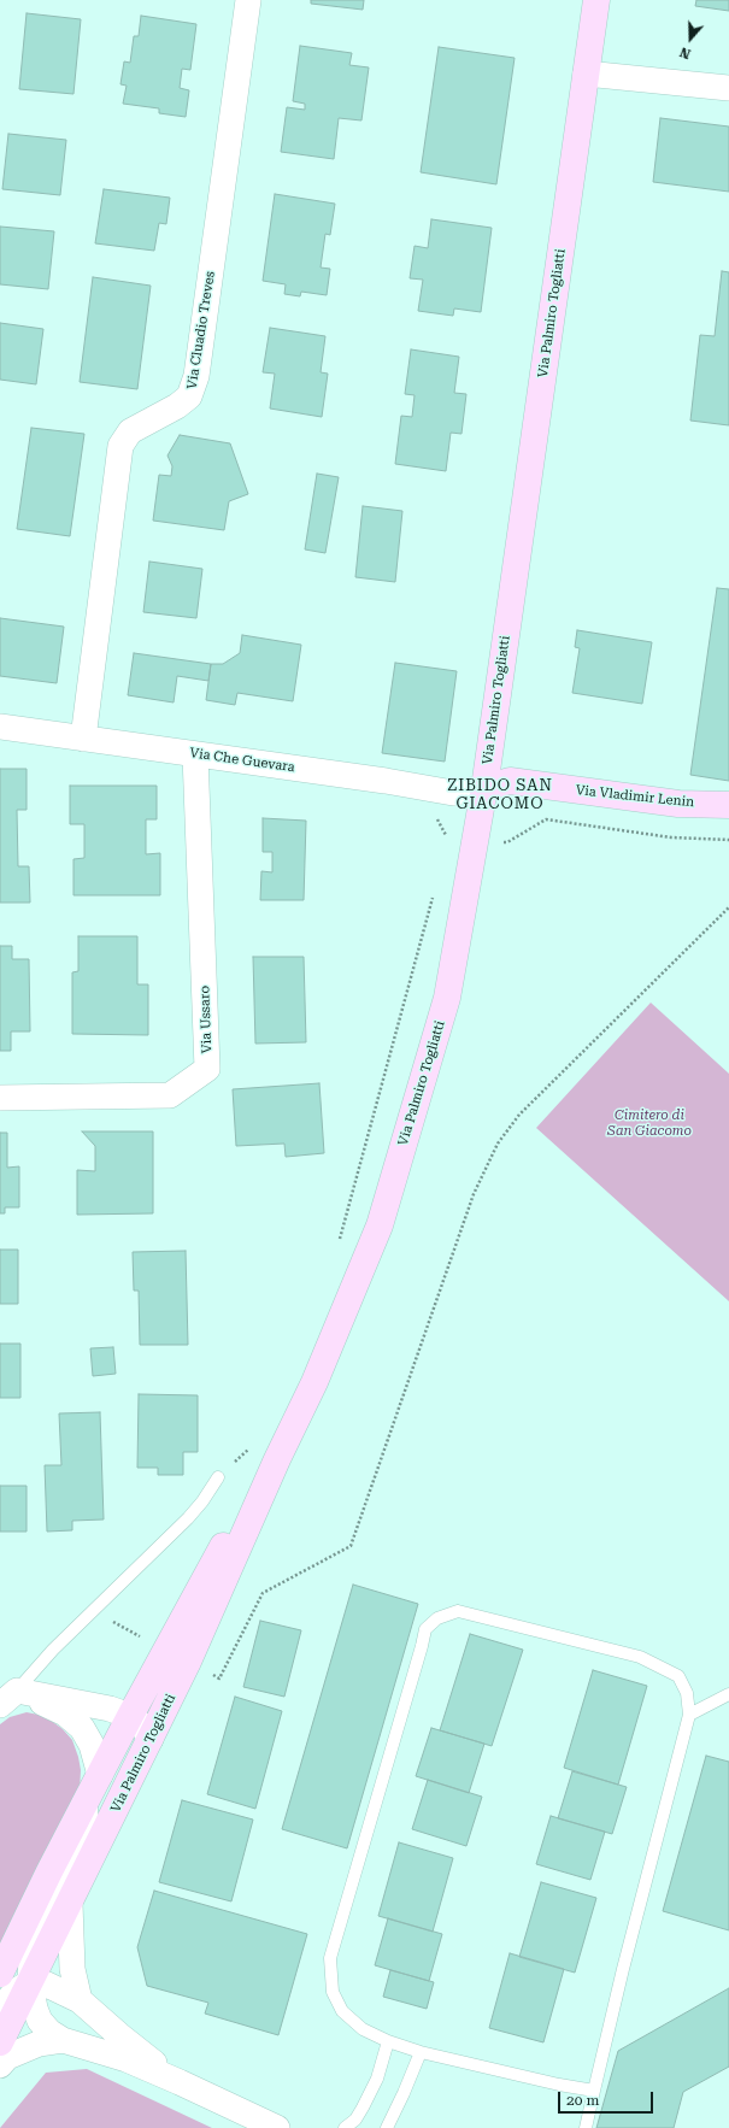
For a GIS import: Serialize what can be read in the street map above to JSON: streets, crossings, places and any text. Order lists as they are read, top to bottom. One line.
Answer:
{"streets":{"street":["Via Palmiro Togliatti","Via Cluadio Treves","Via Che Guevara","Via Vladimir Lenin","Via Ussaro"]},"crossings":[["Via Palmiro Togliatti","Via Che Guevara"],["Via Palmiro Togliatti","Via Vladimir Lenin"],["Via Cluadio Treves","Via Che Guevara"],["Via Che Guevara","Via Vladimir Lenin"],["Via Che Guevara","Via Ussaro"]],"districts":["ZIBIDO SAN GIACOMO"],"parks":["Cimitero di San Giacomo"],"scale_bar":"20 m","north":"bottom"}
